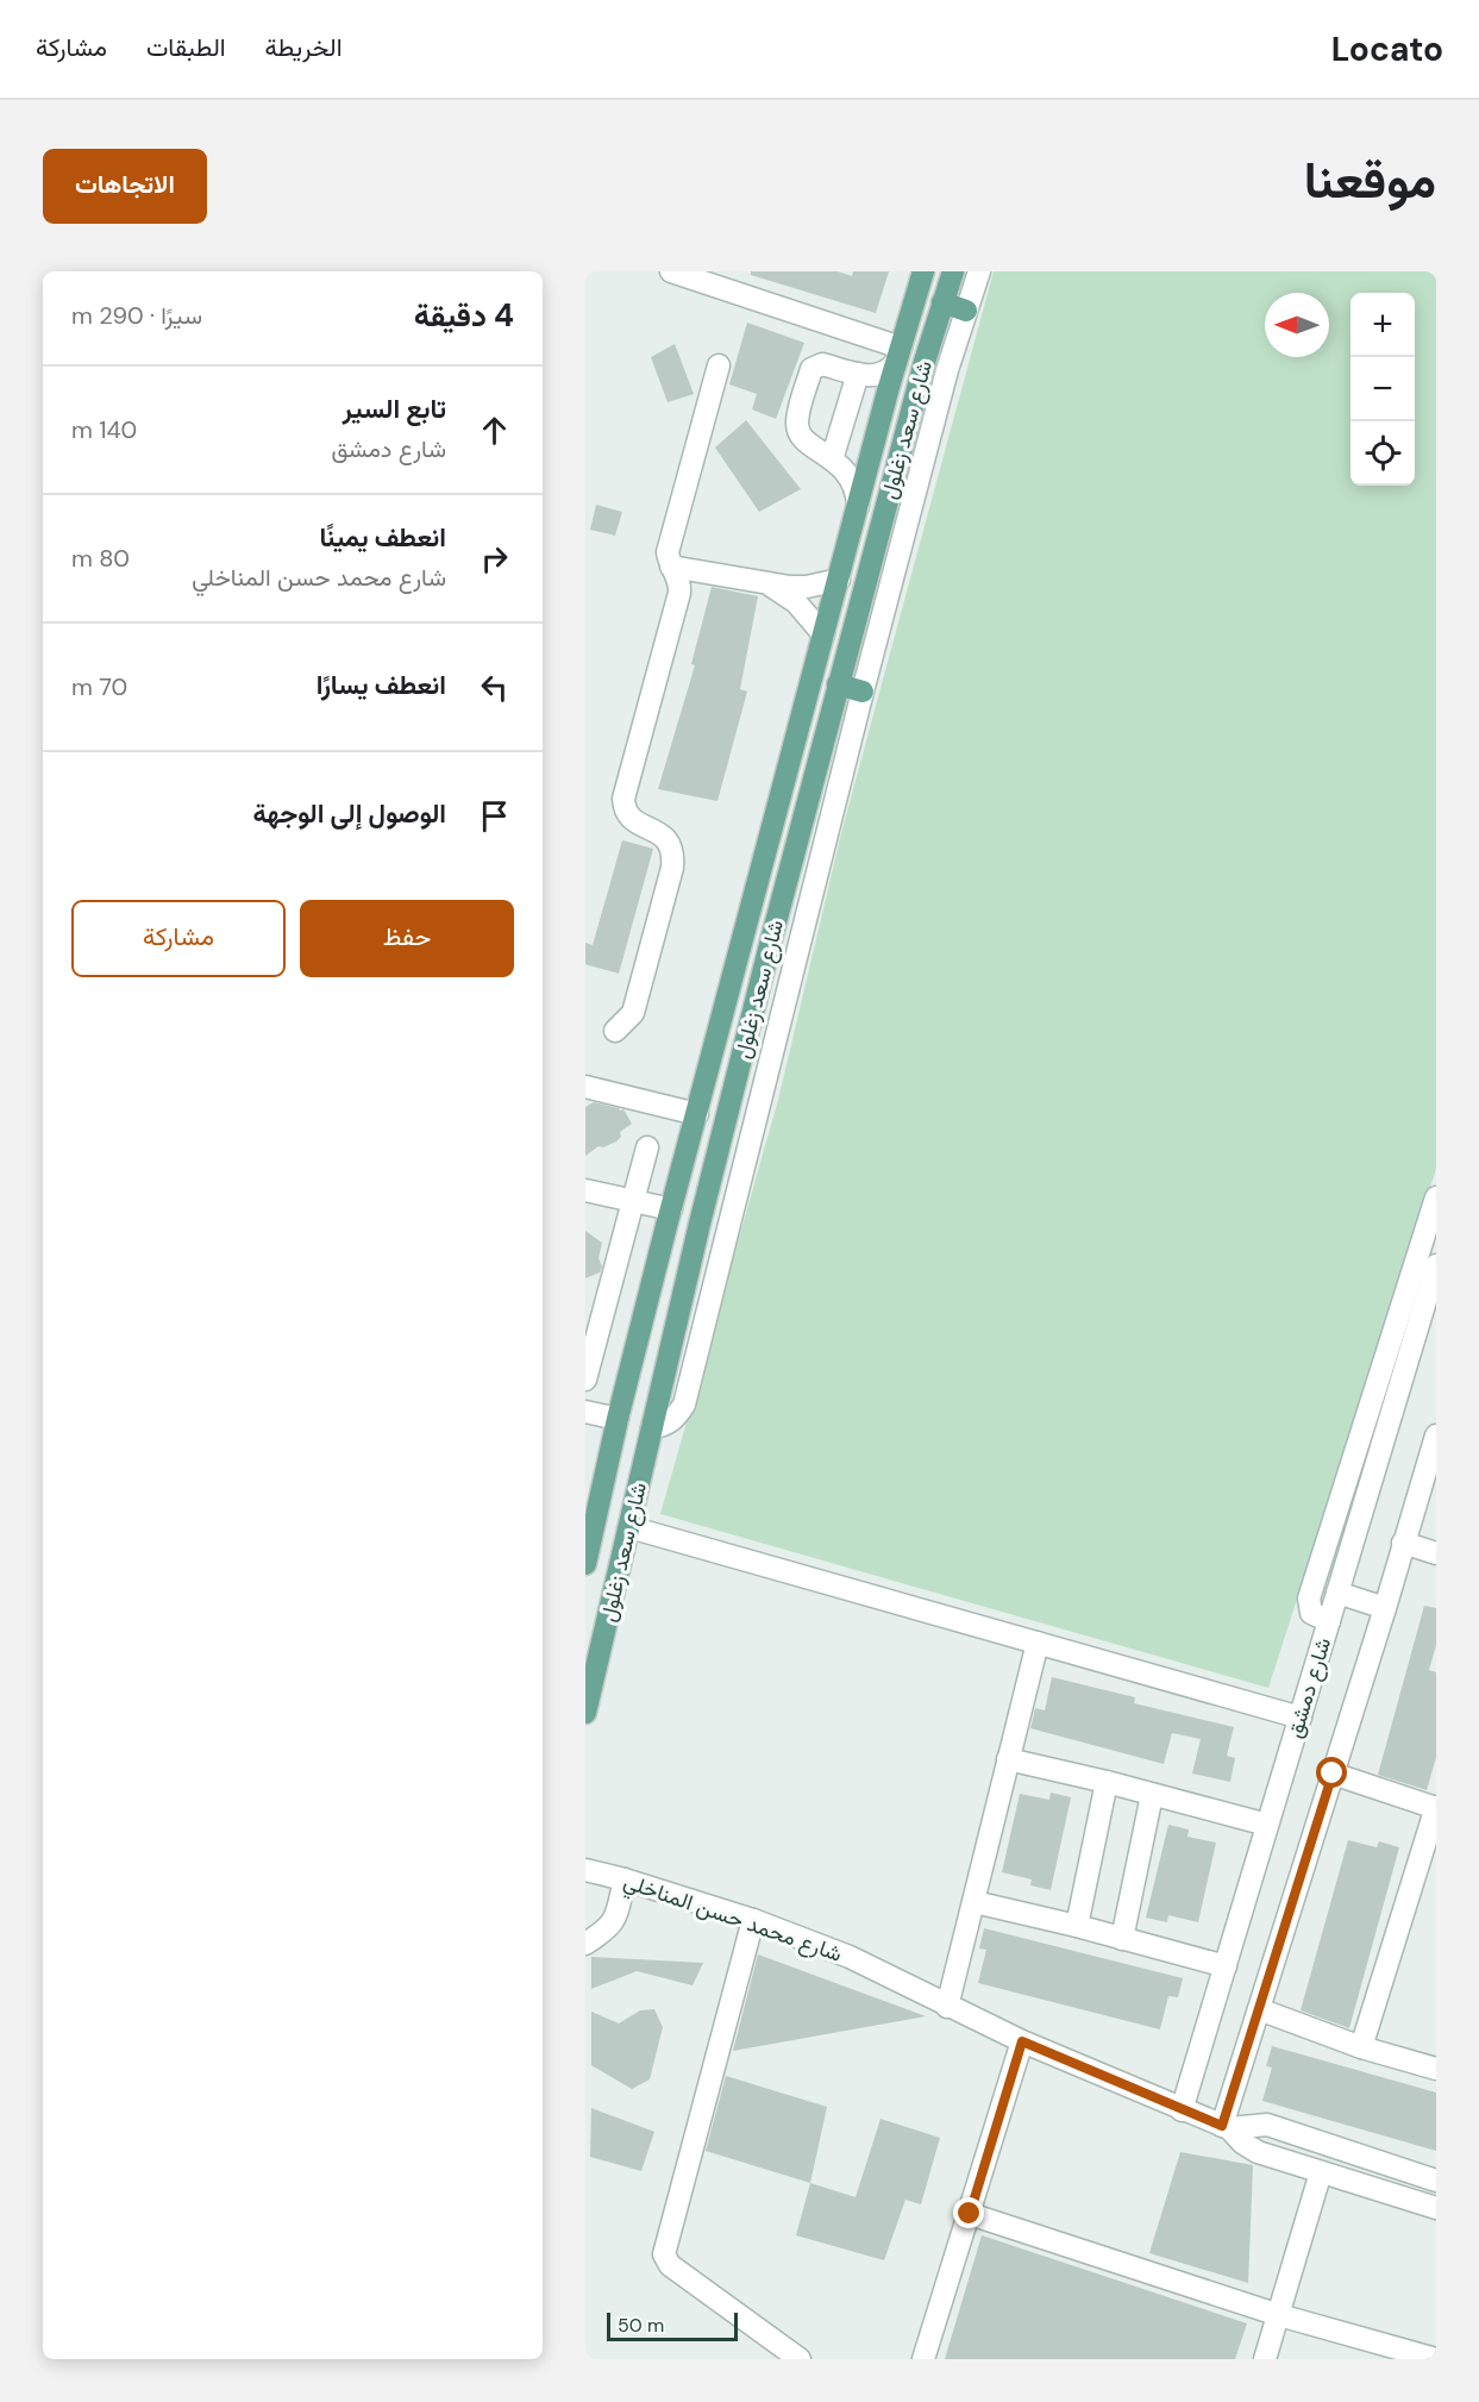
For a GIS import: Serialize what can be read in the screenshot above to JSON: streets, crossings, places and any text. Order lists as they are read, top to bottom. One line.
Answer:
{"streets":{"main road":["شارع سعد زغلول"],"street":["شارع دمشق","شارع محمد حسن المناخلي"]},"crossings":[["شارع دمشق","شارع محمد حسن المناخلي"]],"scale_bar":"50 m","north":"left","page":{"header":"Locato","nav":["الخريطة","الطبقات","مشاركة"],"title":"موقعنا","buttons":["الاتجاهات",["حفظ","مشاركة"]],"heading":["4 دقيقة","سيرًا · 290 m"],"map_buttons":["+","−"],"list":[["تابع السير","شارع دمشق","140 m"],["انعطف يمينًا","شارع محمد حسن المناخلي","80 m"],["انعطف يسارًا","70 m"],"الوصول إلى الوجهة"],"scale":"50 m"}}
